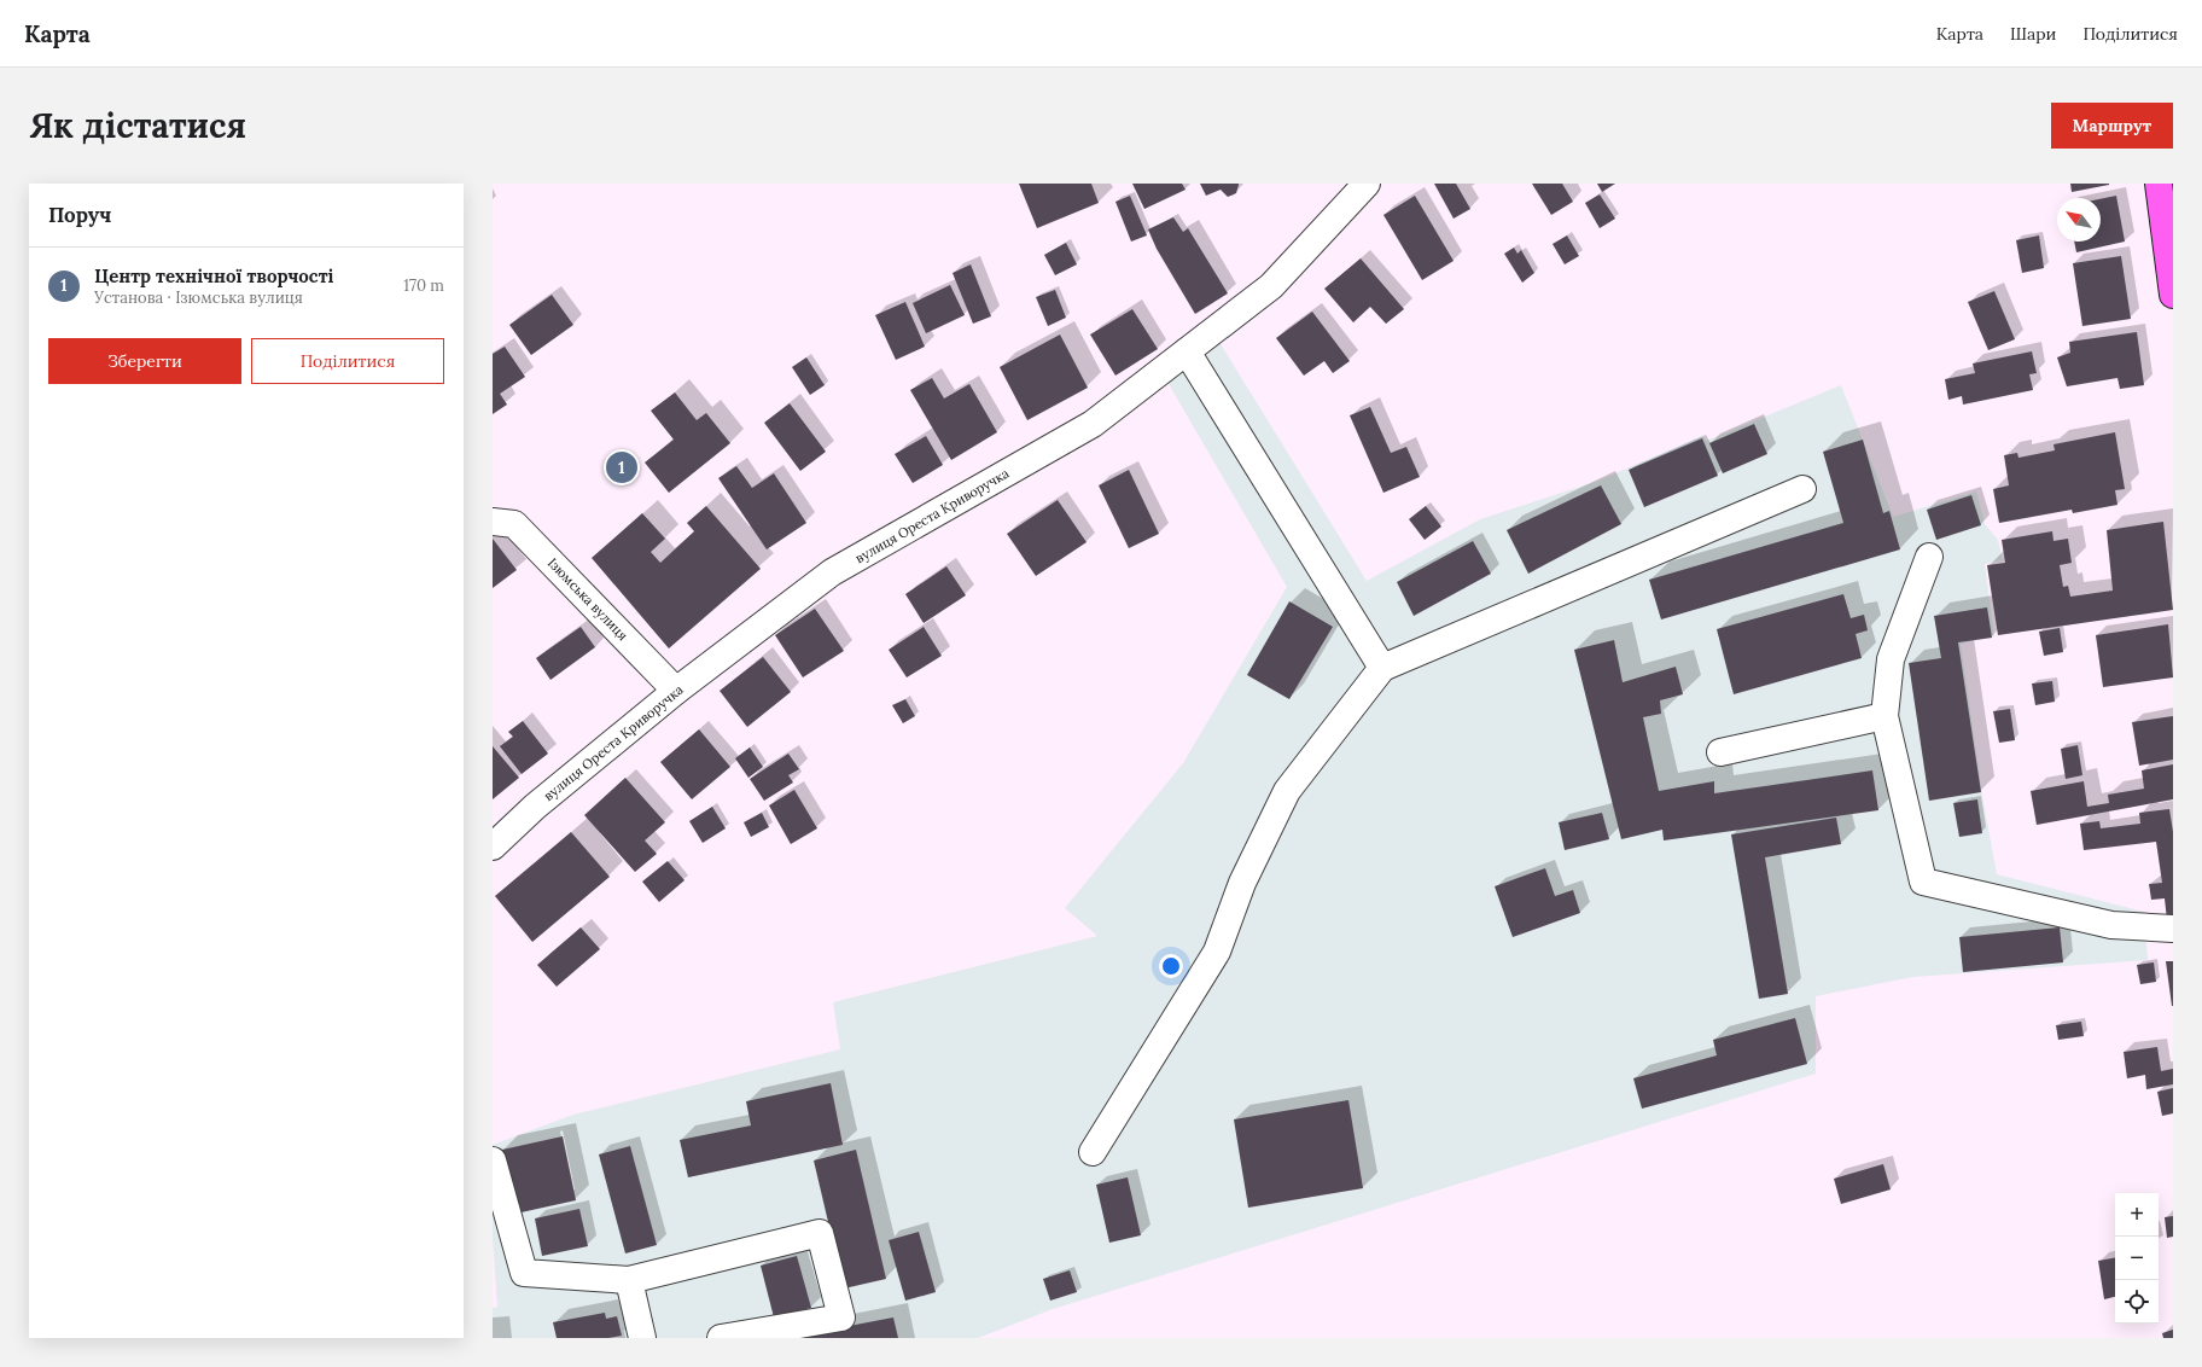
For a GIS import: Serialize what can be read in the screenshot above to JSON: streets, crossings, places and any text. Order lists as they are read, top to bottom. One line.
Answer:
{"streets":{"street":["вулиця Ореста Криворучка","Ізюмська вулиця"]},"crossings":[["вулиця Ореста Криворучка","Ізюмська вулиця"]],"north":"top left","page":{"header":"Карта","nav":["Карта","Шари","Поділитися"],"buttons":["Маршрут",["Зберегти","Поділитися"]],"title":"Як дістатися","heading":"Поруч","list":[{"mark":"1","name":"Центр технічної творчості","note":"Установа · Ізюмська вулиця","value":"170 m"}],"pins":"1","map_buttons":["+","−"]}}
